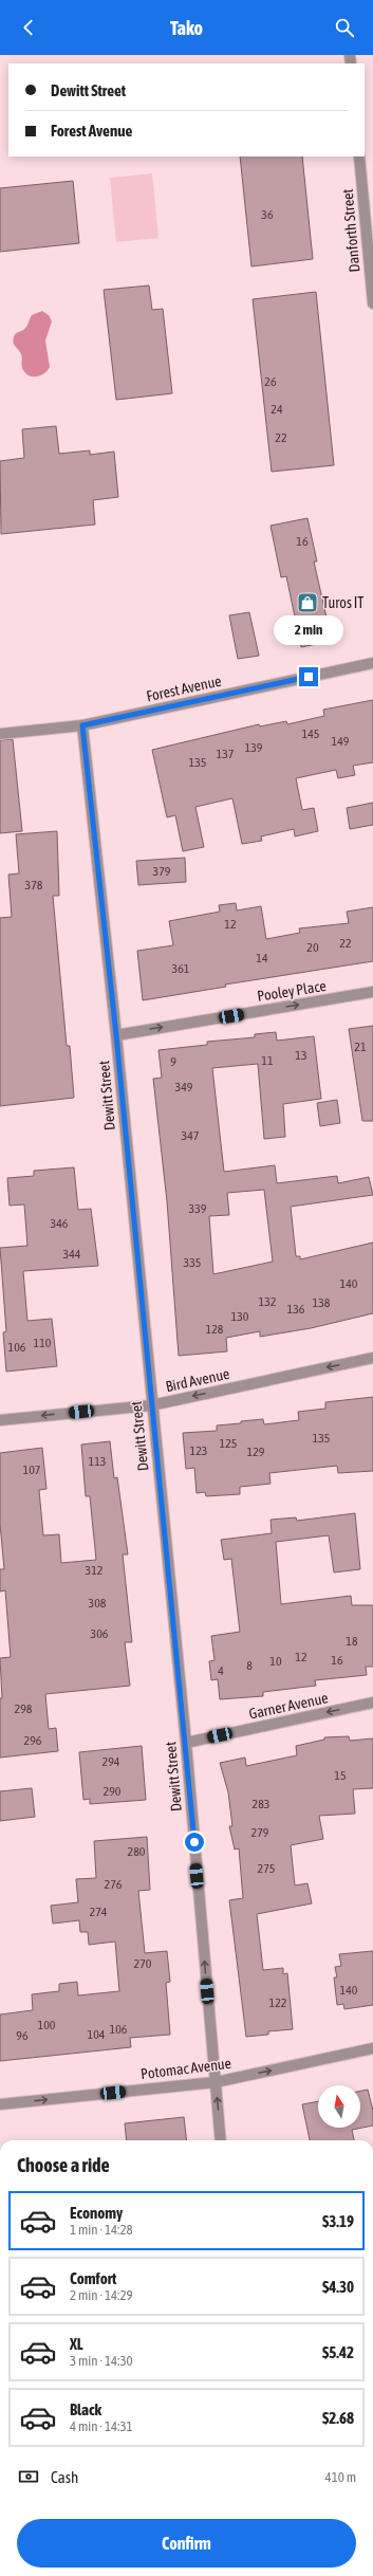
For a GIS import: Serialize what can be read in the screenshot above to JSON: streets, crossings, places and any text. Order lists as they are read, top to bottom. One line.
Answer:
{"streets":{"street":["Danforth Street","Forest Avenue","Pooley Place","Dewitt Street","Bird Avenue","Garner Avenue","Potomac Avenue"]},"crossings":[["Forest Avenue","Dewitt Street"],["Pooley Place","Dewitt Street"],["Dewitt Street","Bird Avenue"],["Dewitt Street","Garner Avenue"],["Dewitt Street","Potomac Avenue"]],"one_way":["Pooley Place","Bird Avenue","Garner Avenue","Potomac Avenue"],"places":{"shop":["Turos IT"]},"house_numbers":["36","26","24","22","16","145","149","139","137","135","379","378","12","22","20","14","361","21","13","11","9","349","347","339","346","344","335","140","132","138","136","130","128","110","106","135","125","123","129","113","107","312","308","306","18","12","16","10","8","4","298","296","294","15","290","283","279","280","275","276","274","270","140","122","100","106","104","96"],"north":"top","page":{"header":"Tako","banner":["Dewitt Street","Forest Avenue"],"bubble":"2 min","heading":"Choose a ride","list":[{"name":"Economy","note":"1 min · 14:28","value":"$3.19"},{"name":"Comfort","note":"2 min · 14:29","value":"$4.30"},{"name":"XL","note":"3 min · 14:30","value":"$5.42"},{"name":"Black","note":"4 min · 14:31","value":"$2.68"}],"pay":["Cash","410 m"],"buttons":"Confirm"}}
